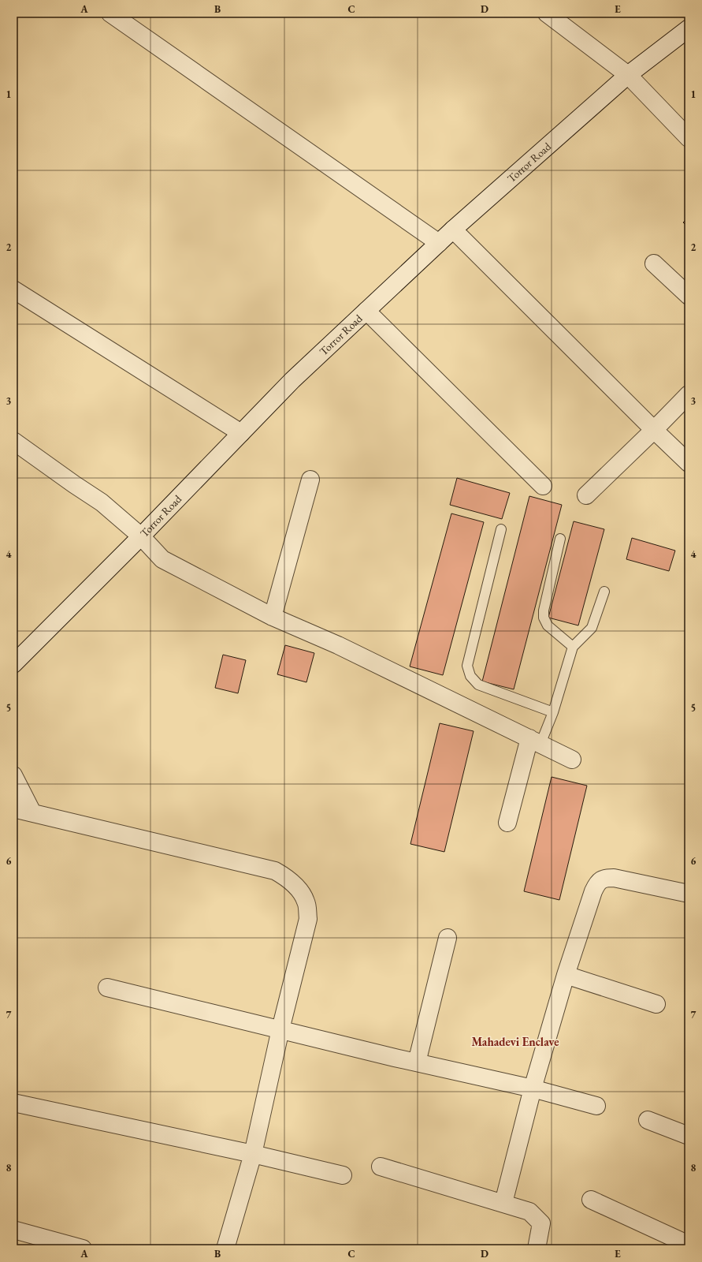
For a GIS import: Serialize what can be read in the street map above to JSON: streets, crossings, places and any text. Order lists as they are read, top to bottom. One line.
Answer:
{"streets":{"street":["Torror Road"]},"districts":["Mahadevi Enclave"],"grid":{"columns":["A","B","C","D","E"],"rows":["1","2","3","4","5","6","7","8"]}}
